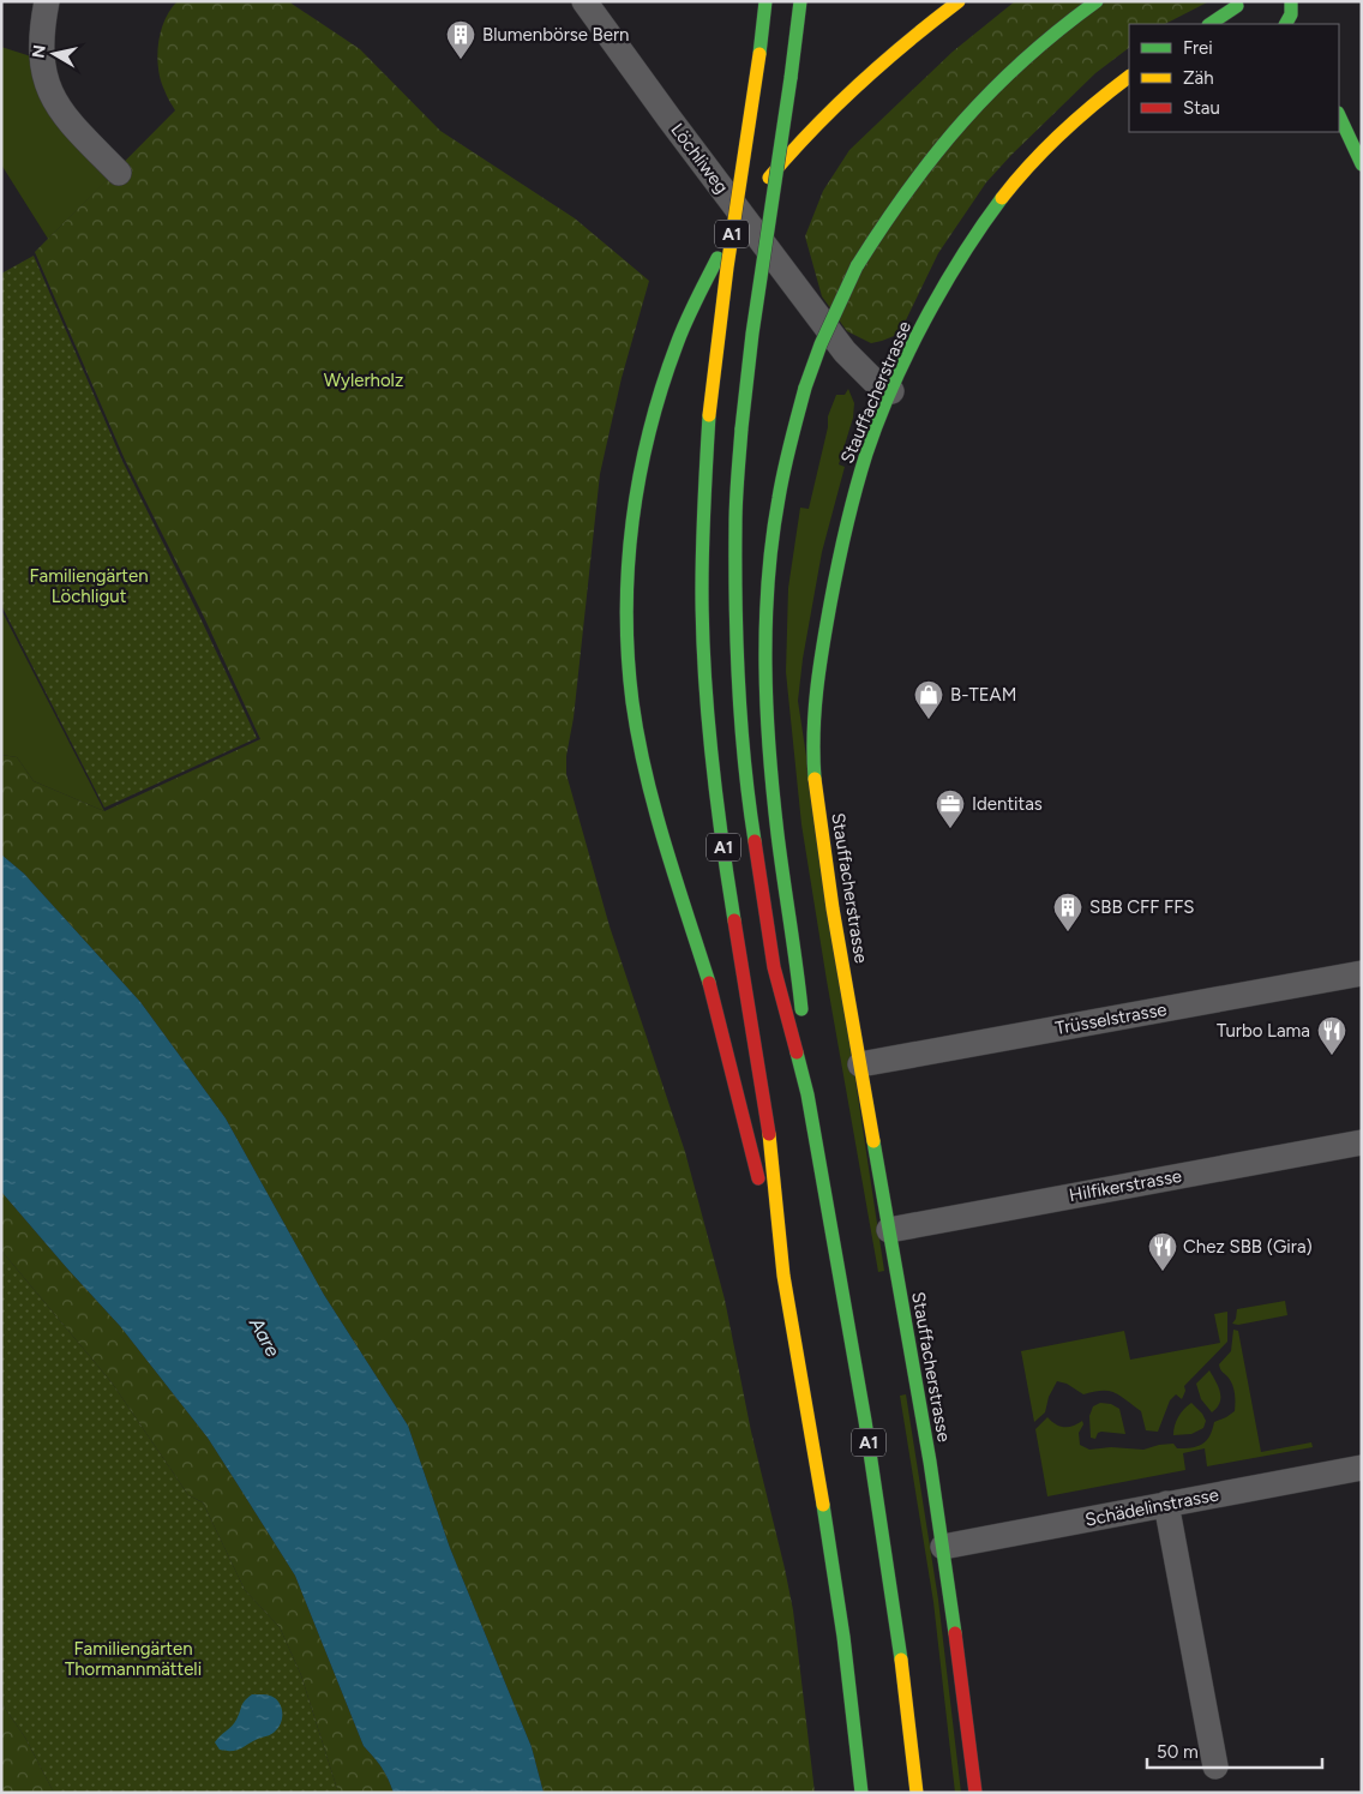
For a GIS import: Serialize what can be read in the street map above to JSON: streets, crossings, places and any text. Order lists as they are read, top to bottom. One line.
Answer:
{"streets":{"main road":["A1","Stauffacherstrasse"],"street":["Löchliweg","Trüsselstrasse","Hilfikerstrasse","Schädelinstrasse"]},"crossings":[["Löchliweg","Stauffacherstrasse"],["Stauffacherstrasse","Trüsselstrasse"],["Stauffacherstrasse","Hilfikerstrasse"],["Stauffacherstrasse","Schädelinstrasse"]],"water":["Aare"],"parks":["Wylerholz","Familiengärten Löchligut","Familiengärten Thormannmätteli"],"places":{"building":["Blumenbörse Bern","SBB CFF FFS"],"shop":["B-TEAM"],"office":["Identitas"],"restaurant":["Turbo Lama","Chez SBB (Gira)"]},"legend":["Frei","Zäh","Stau"],"scale_bar":"50 m","north":"left"}
